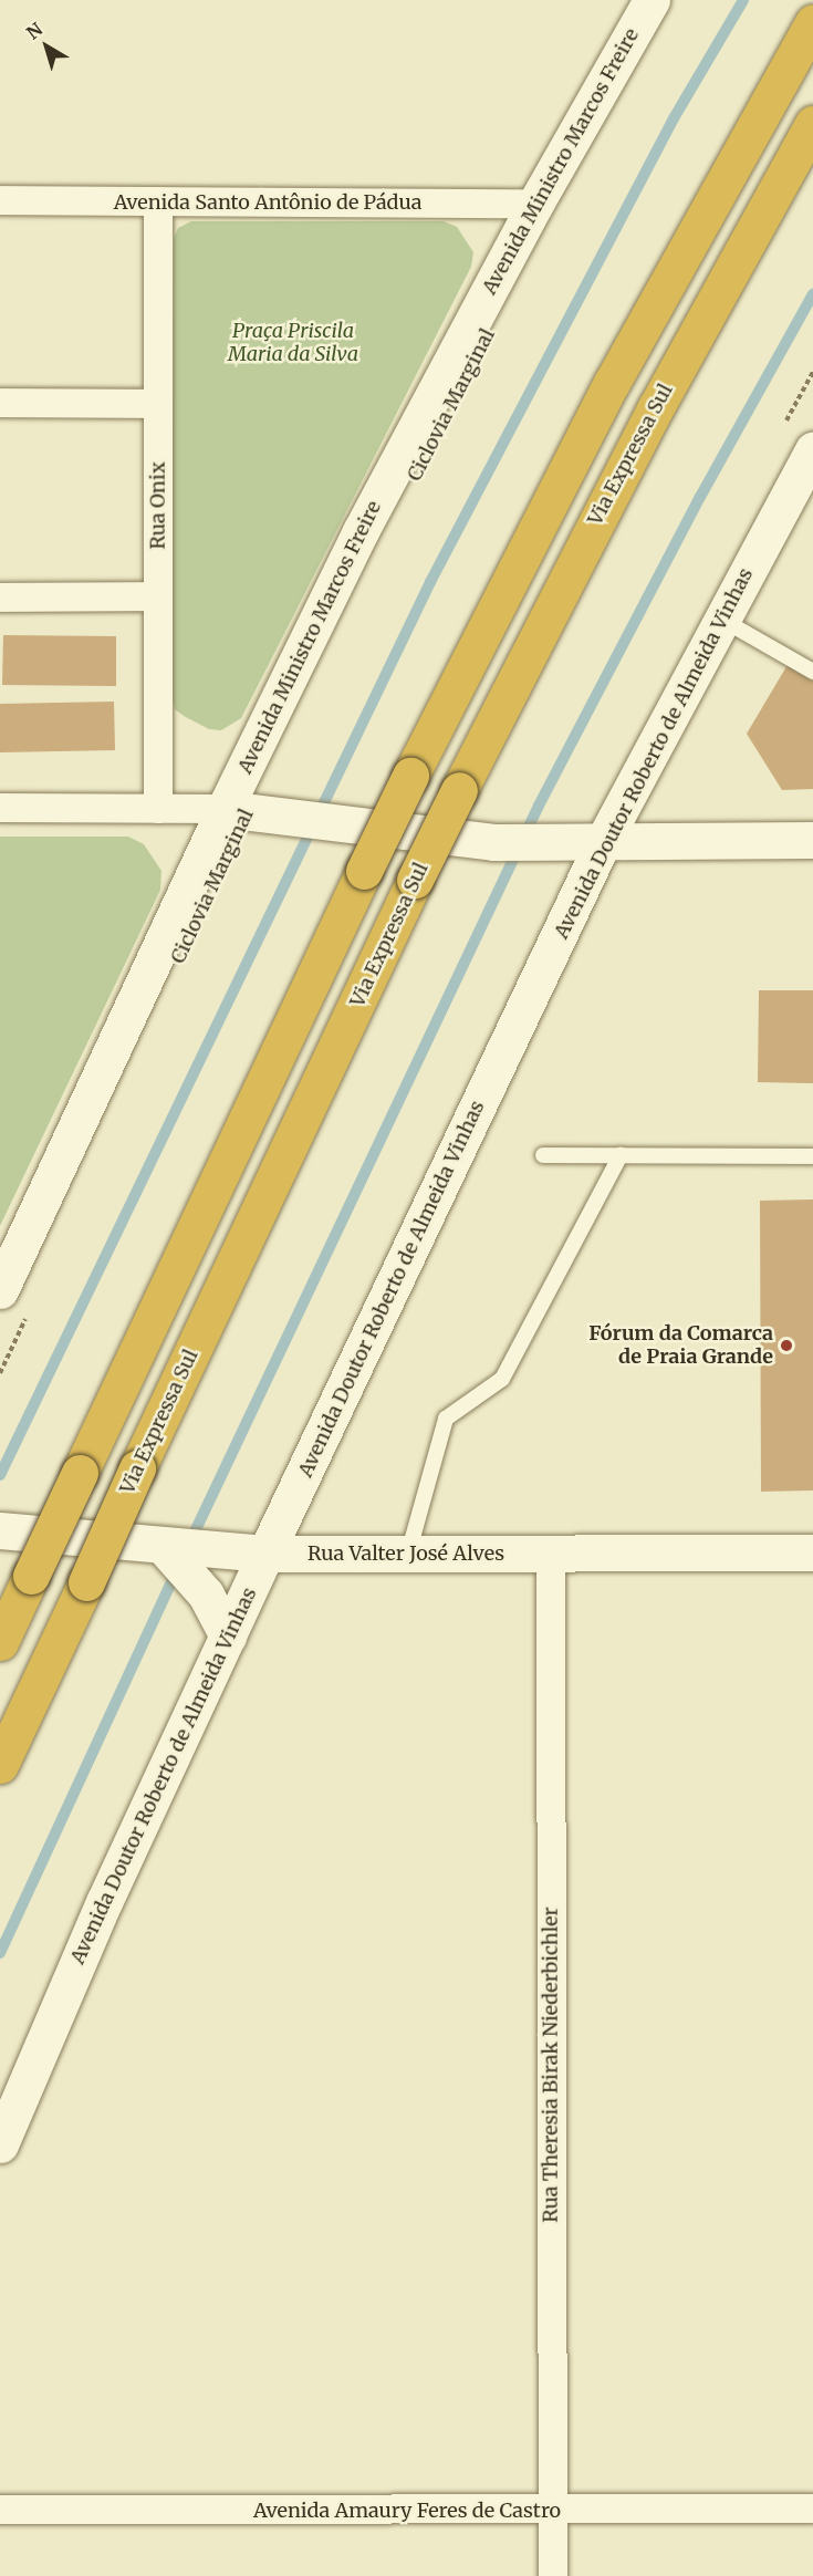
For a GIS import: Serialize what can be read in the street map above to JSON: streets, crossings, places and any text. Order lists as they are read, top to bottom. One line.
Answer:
{"streets":{"highway":["Via Expressa Sul"],"main road":["Avenida Ministro Marcos Freire","Avenida Doutor Roberto de Almeida Vinhas","Rua Valter José Alves"],"street":["Avenida Santo Antônio de Pádua","Rua Onix","Rua Theresia Birak Niederbichler","Avenida Amaury Feres de Castro"]},"crossings":[["Avenida Ministro Marcos Freire","Avenida Santo Antônio de Pádua"],["Avenida Santo Antônio de Pádua","Rua Onix"],["Avenida Doutor Roberto de Almeida Vinhas","Rua Valter José Alves"],["Rua Valter José Alves","Rua Theresia Birak Niederbichler"],["Rua Theresia Birak Niederbichler","Avenida Amaury Feres de Castro"]],"parks":["Praça Priscila Maria da Silva"],"places":["Fórum da Comarca de Praia Grande"],"north":"top left"}
